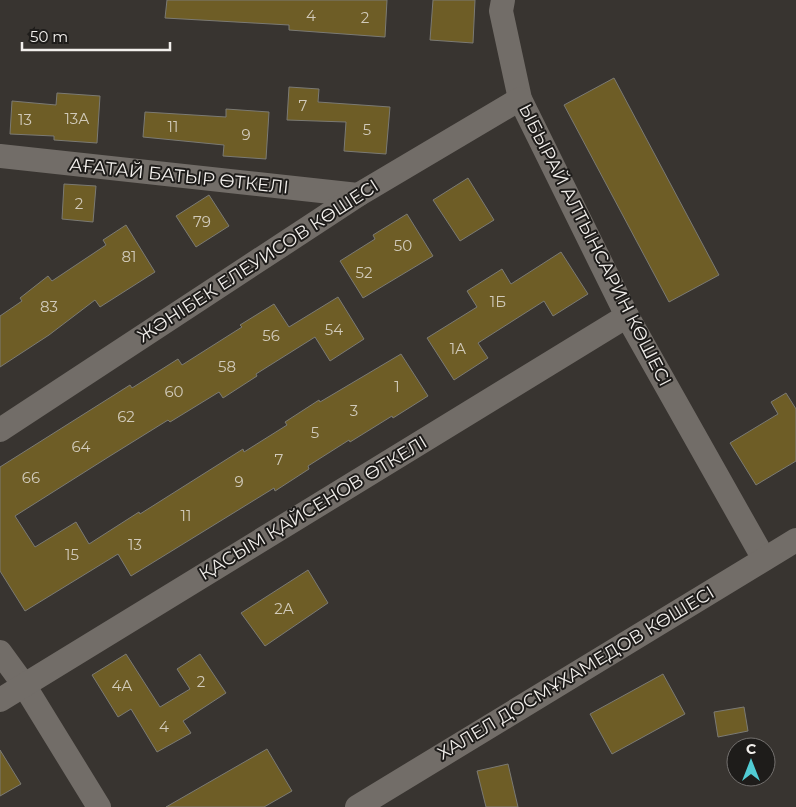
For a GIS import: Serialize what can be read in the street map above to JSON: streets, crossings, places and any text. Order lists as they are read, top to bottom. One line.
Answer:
{"streets":{"street":["АҒАТАЙ БАТЫР ӨТКЕЛІ","ЫБЫРАЙ АЛТЫНСАРИН КӨШЕСІ","ЖӘНІБЕК ЕЛЕУИСОВ КӨШЕСІ","ҚАСЫМ ҚАЙСЕНОВ ӨТКЕЛІ","ХАЛЕЛ ДОСМҰХАМЕДОВ КӨШЕСІ"]},"crossings":[["АҒАТАЙ БАТЫР ӨТКЕЛІ","ЖӘНІБЕК ЕЛЕУИСОВ КӨШЕСІ"],["ЫБЫРАЙ АЛТЫНСАРИН КӨШЕСІ","ЖӘНІБЕК ЕЛЕУИСОВ КӨШЕСІ"],["ЫБЫРАЙ АЛТЫНСАРИН КӨШЕСІ","ҚАСЫМ ҚАЙСЕНОВ ӨТКЕЛІ"],["ЫБЫРАЙ АЛТЫНСАРИН КӨШЕСІ","ХАЛЕЛ ДОСМҰХАМЕДОВ КӨШЕСІ"]],"house_numbers":["4","2","7","13А","13","11","5","9","2","79","50","81","52","1Б","83","54","56","1А","58","1","60","3","62","5","64","7","66","9","11","13","15","2А","2","4А","4"],"scale_bar":"50 m","north":"top"}
